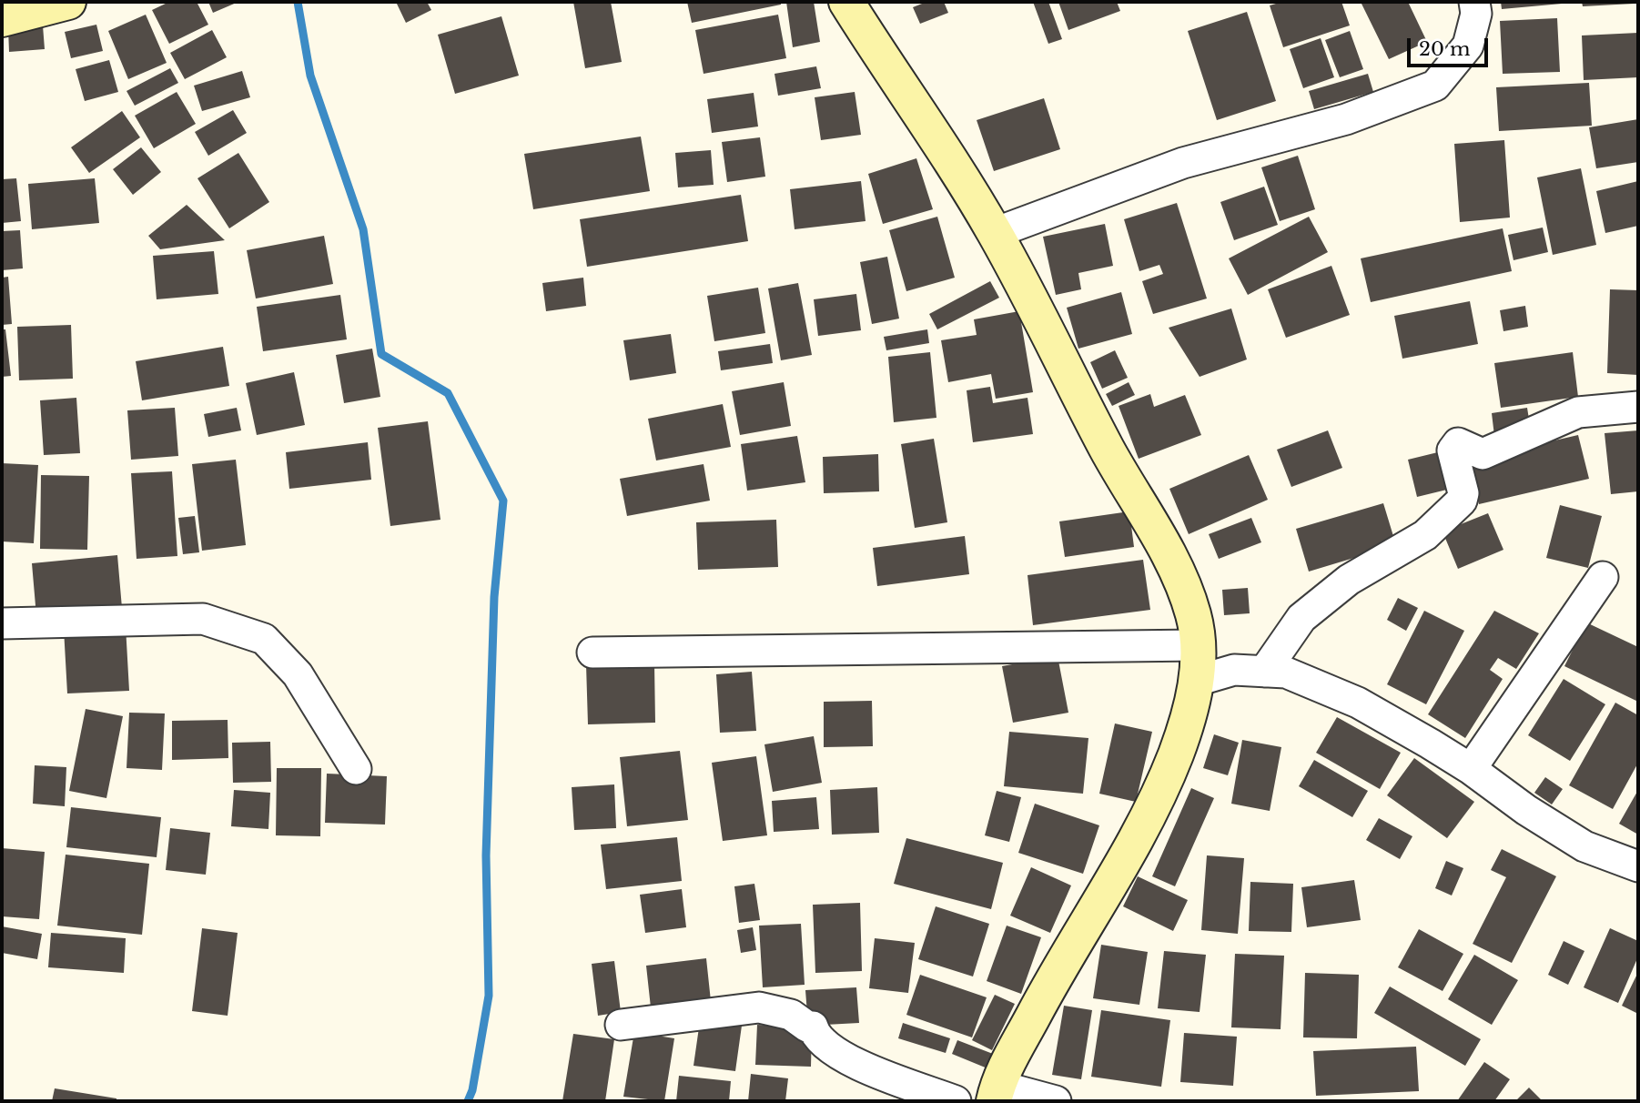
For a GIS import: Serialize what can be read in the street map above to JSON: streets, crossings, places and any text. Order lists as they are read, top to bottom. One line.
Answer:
{"scale_bar":"20 m"}
